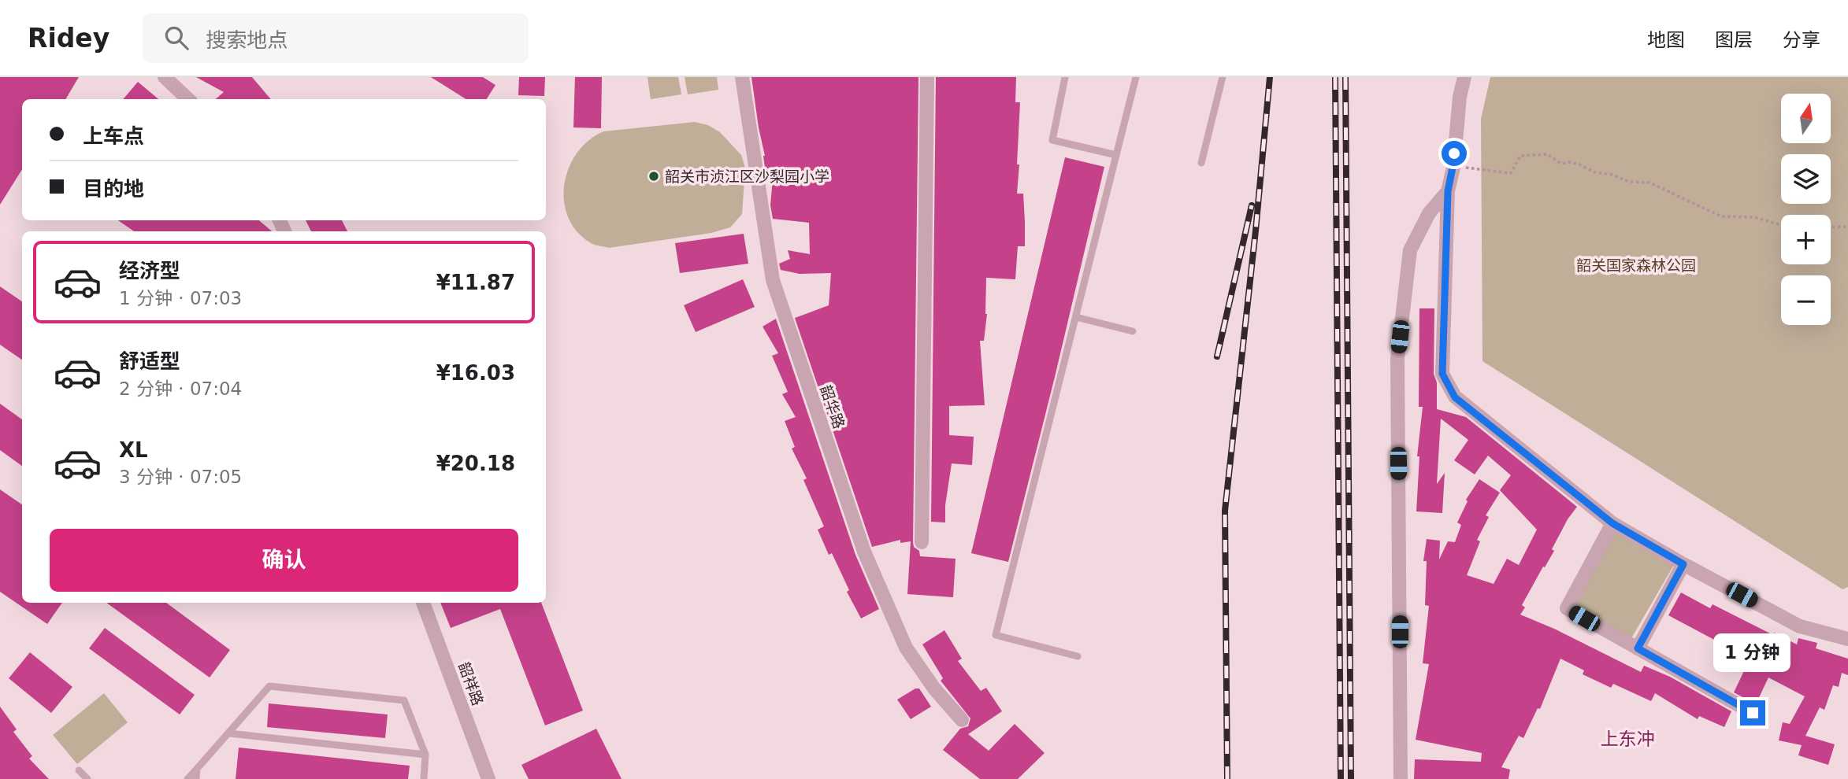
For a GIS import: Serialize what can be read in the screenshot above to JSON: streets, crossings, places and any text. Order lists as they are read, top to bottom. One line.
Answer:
{"streets":{"street":["韶华路","韶祥路"]},"districts":["上东冲"],"parks":["韶关国家森林公园"],"places":["韶关市浈江区沙梨园小学"],"north":"top","page":{"header":"Ridey","search":"搜索地点","nav":["地图","图层","分享"],"map_buttons":["+","−"],"banner":["上车点","目的地"],"list":[{"name":"经济型","note":"1 分钟 · 07:03","value":"¥11.87"},{"name":"舒适型","note":"2 分钟 · 07:04","value":"¥16.03"},{"name":"XL","note":"3 分钟 · 07:05","value":"¥20.18"}],"buttons":"确认","bubble":"1 分钟"}}
